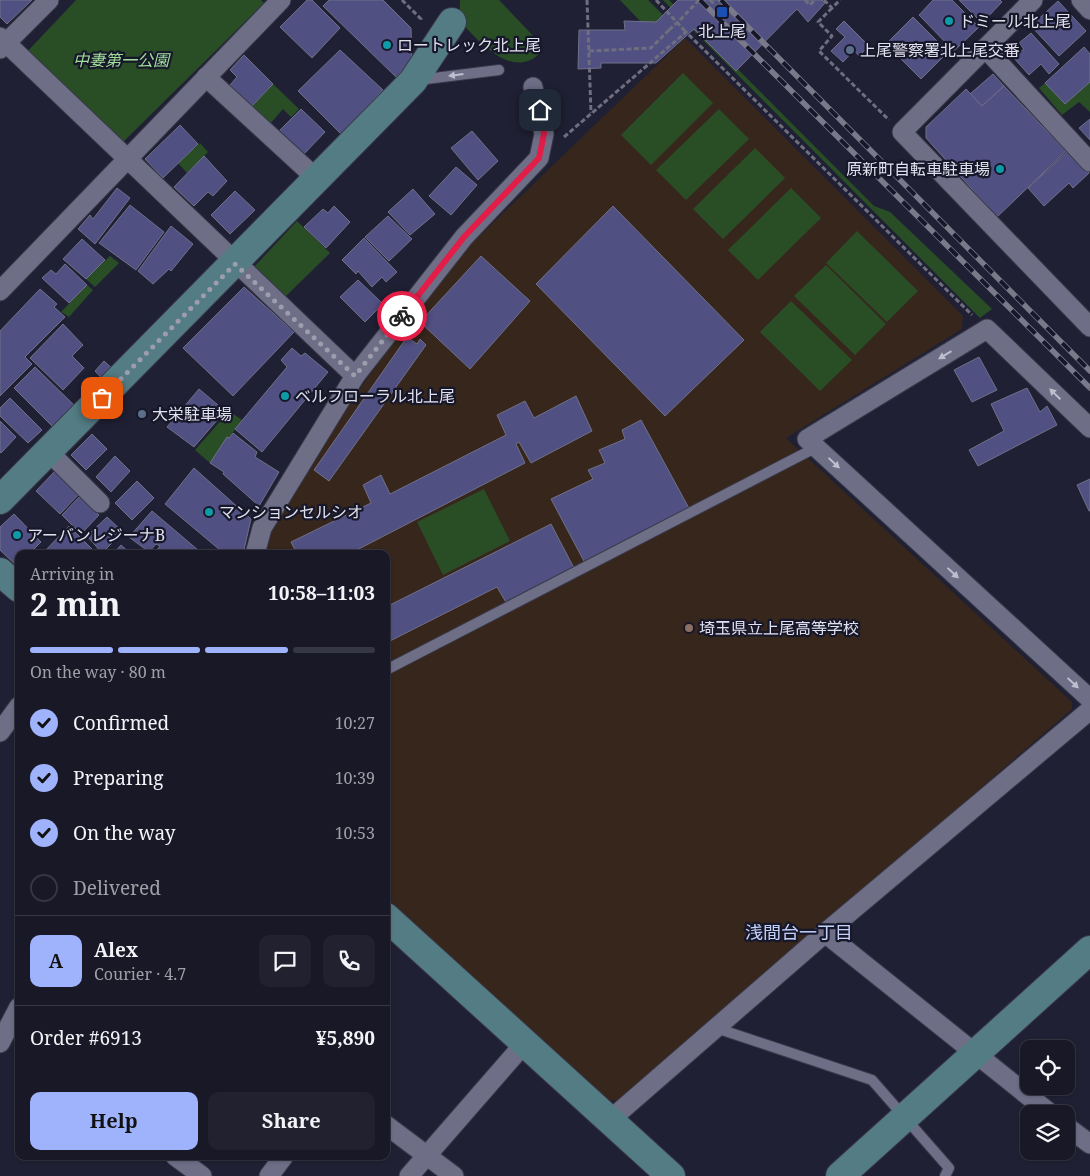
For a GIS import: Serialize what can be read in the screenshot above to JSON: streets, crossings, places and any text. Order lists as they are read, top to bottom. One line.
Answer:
{"districts":["浅間台一丁目"],"parks":["中妻第一公園"],"places":{"transit":["北上尾"],"other":["ドミール北上尾","ロートレック北上尾","上尾警察署北上尾交番","原新町自転車駐車場","ベルフローラル北上尾","大栄駐車場","マンションセルシオ","アーバンレジーナB","埼玉県立上尾高等学校"]},"page":{"heading":["2 min","Arriving in","10:58–11:03"],"panel":["Alex","Courier · 4.7","Order #6913","¥5,890"],"bar":"On the way · 80 m","list":[["Confirmed","10:27"],["Preparing","10:39"],["On the way","10:53"],"Delivered"],"round":"A","buttons":["Help","Share"]}}
